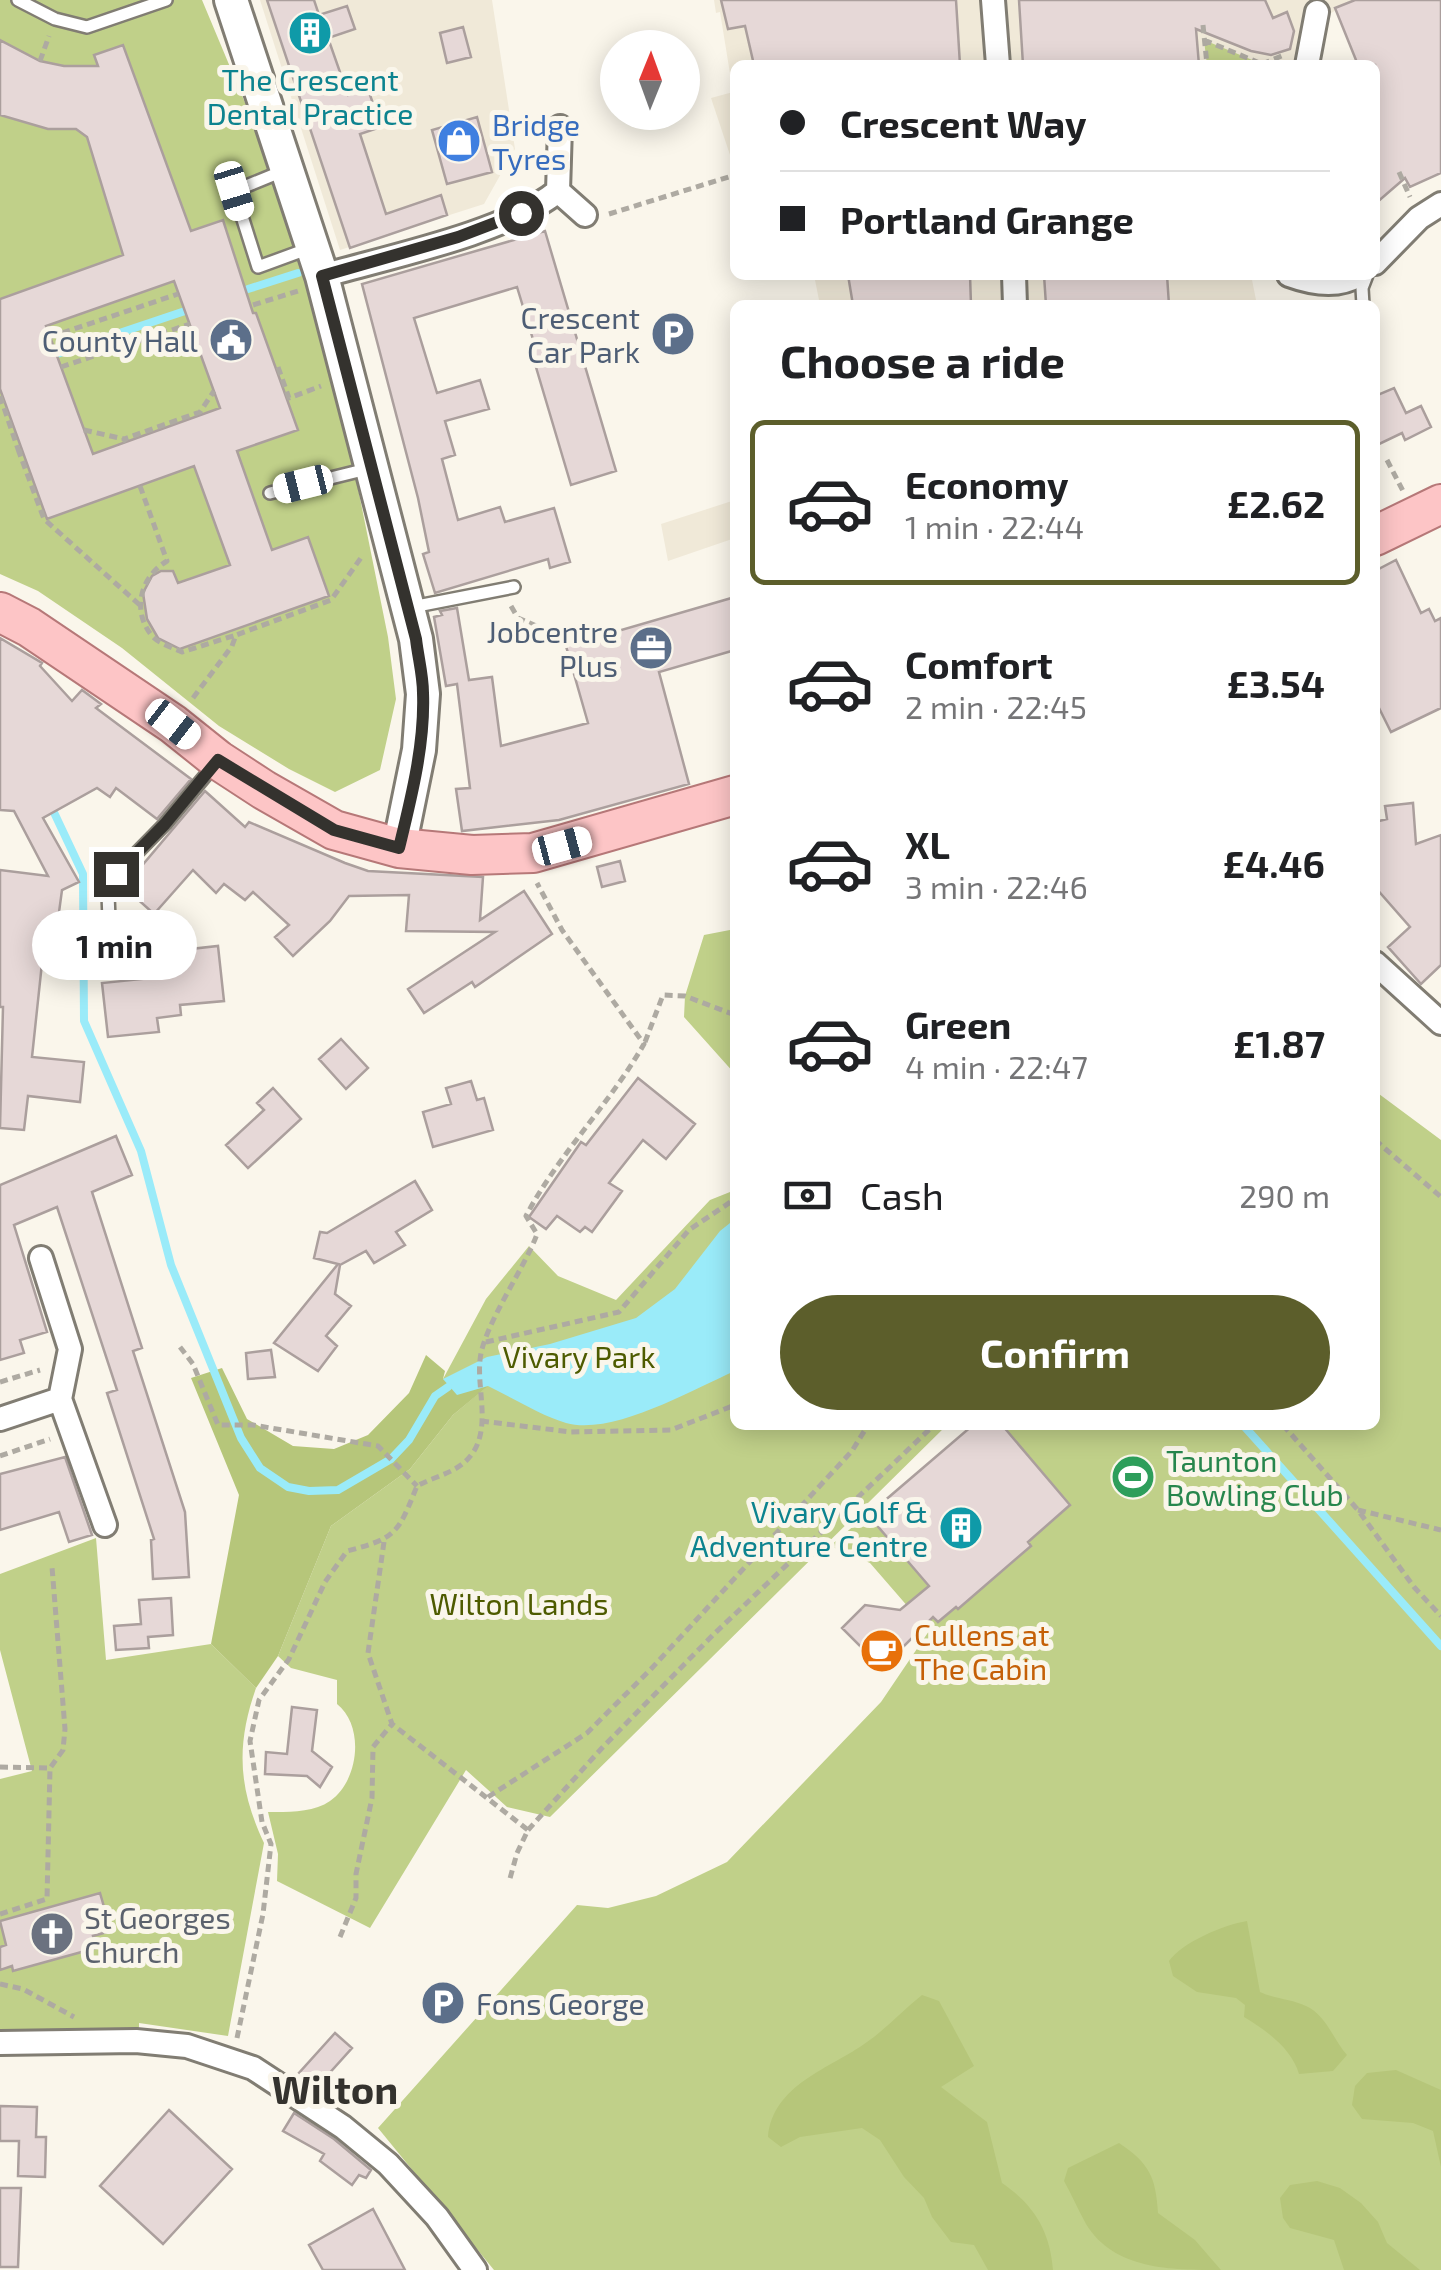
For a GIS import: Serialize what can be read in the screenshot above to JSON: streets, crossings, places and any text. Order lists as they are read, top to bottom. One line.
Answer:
{"districts":["Wilton"],"parks":["Vivary Park","Wilton Lands"],"places":{"building":["The Crescent Dental Practice","Vivary Golf & Adventure Centre"],"shop":["Bridge Tyres"],"parking":["Crescent Car Park","Fons George"],"public building":["County Hall"],"office":["Jobcentre Plus"],"sports":["Taunton Bowling Club"],"cafe":["Cullens at The Cabin"],"church":["St Georges Church"]},"north":"top","page":{"banner":["Crescent Way","Portland Grange"],"heading":"Choose a ride","list":[{"name":"Economy","note":"1 min · 22:44","value":"£2.62"},{"name":"Comfort","note":"2 min · 22:45","value":"£3.54"},{"name":"XL","note":"3 min · 22:46","value":"£4.46"},{"name":"Green","note":"4 min · 22:47","value":"£1.87"}],"bubble":"1 min","pay":["Cash","290 m"],"buttons":"Confirm"}}
